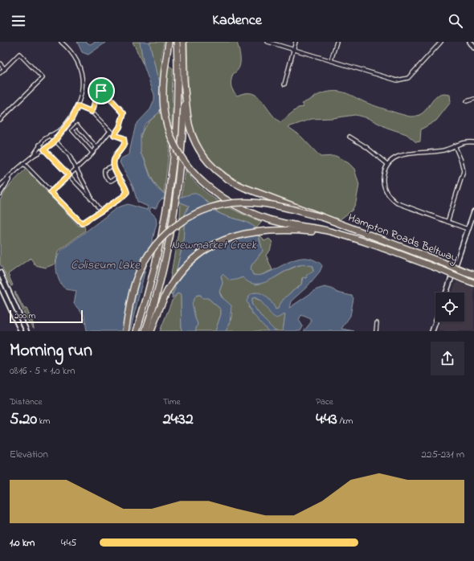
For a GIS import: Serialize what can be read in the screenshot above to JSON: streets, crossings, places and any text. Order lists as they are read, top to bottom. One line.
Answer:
{"streets":{"highway":["Hampton Roads Beltway"]},"water":["Newmarket Creek","Coliseum Lake"],"scale_bar":"200 m","page":{"header":"Kadence","scale":"200 m","heading":["Morning run","08:16 · 5 × 1.0 km"],"stats":[["Distance","5.20 km"],["Time","24:32"],["Pace","4:43 /km"]],"chart":["Elevation","225–231 m"],"list":[{"name":"1.0 km","note":"4:45"}]}}
